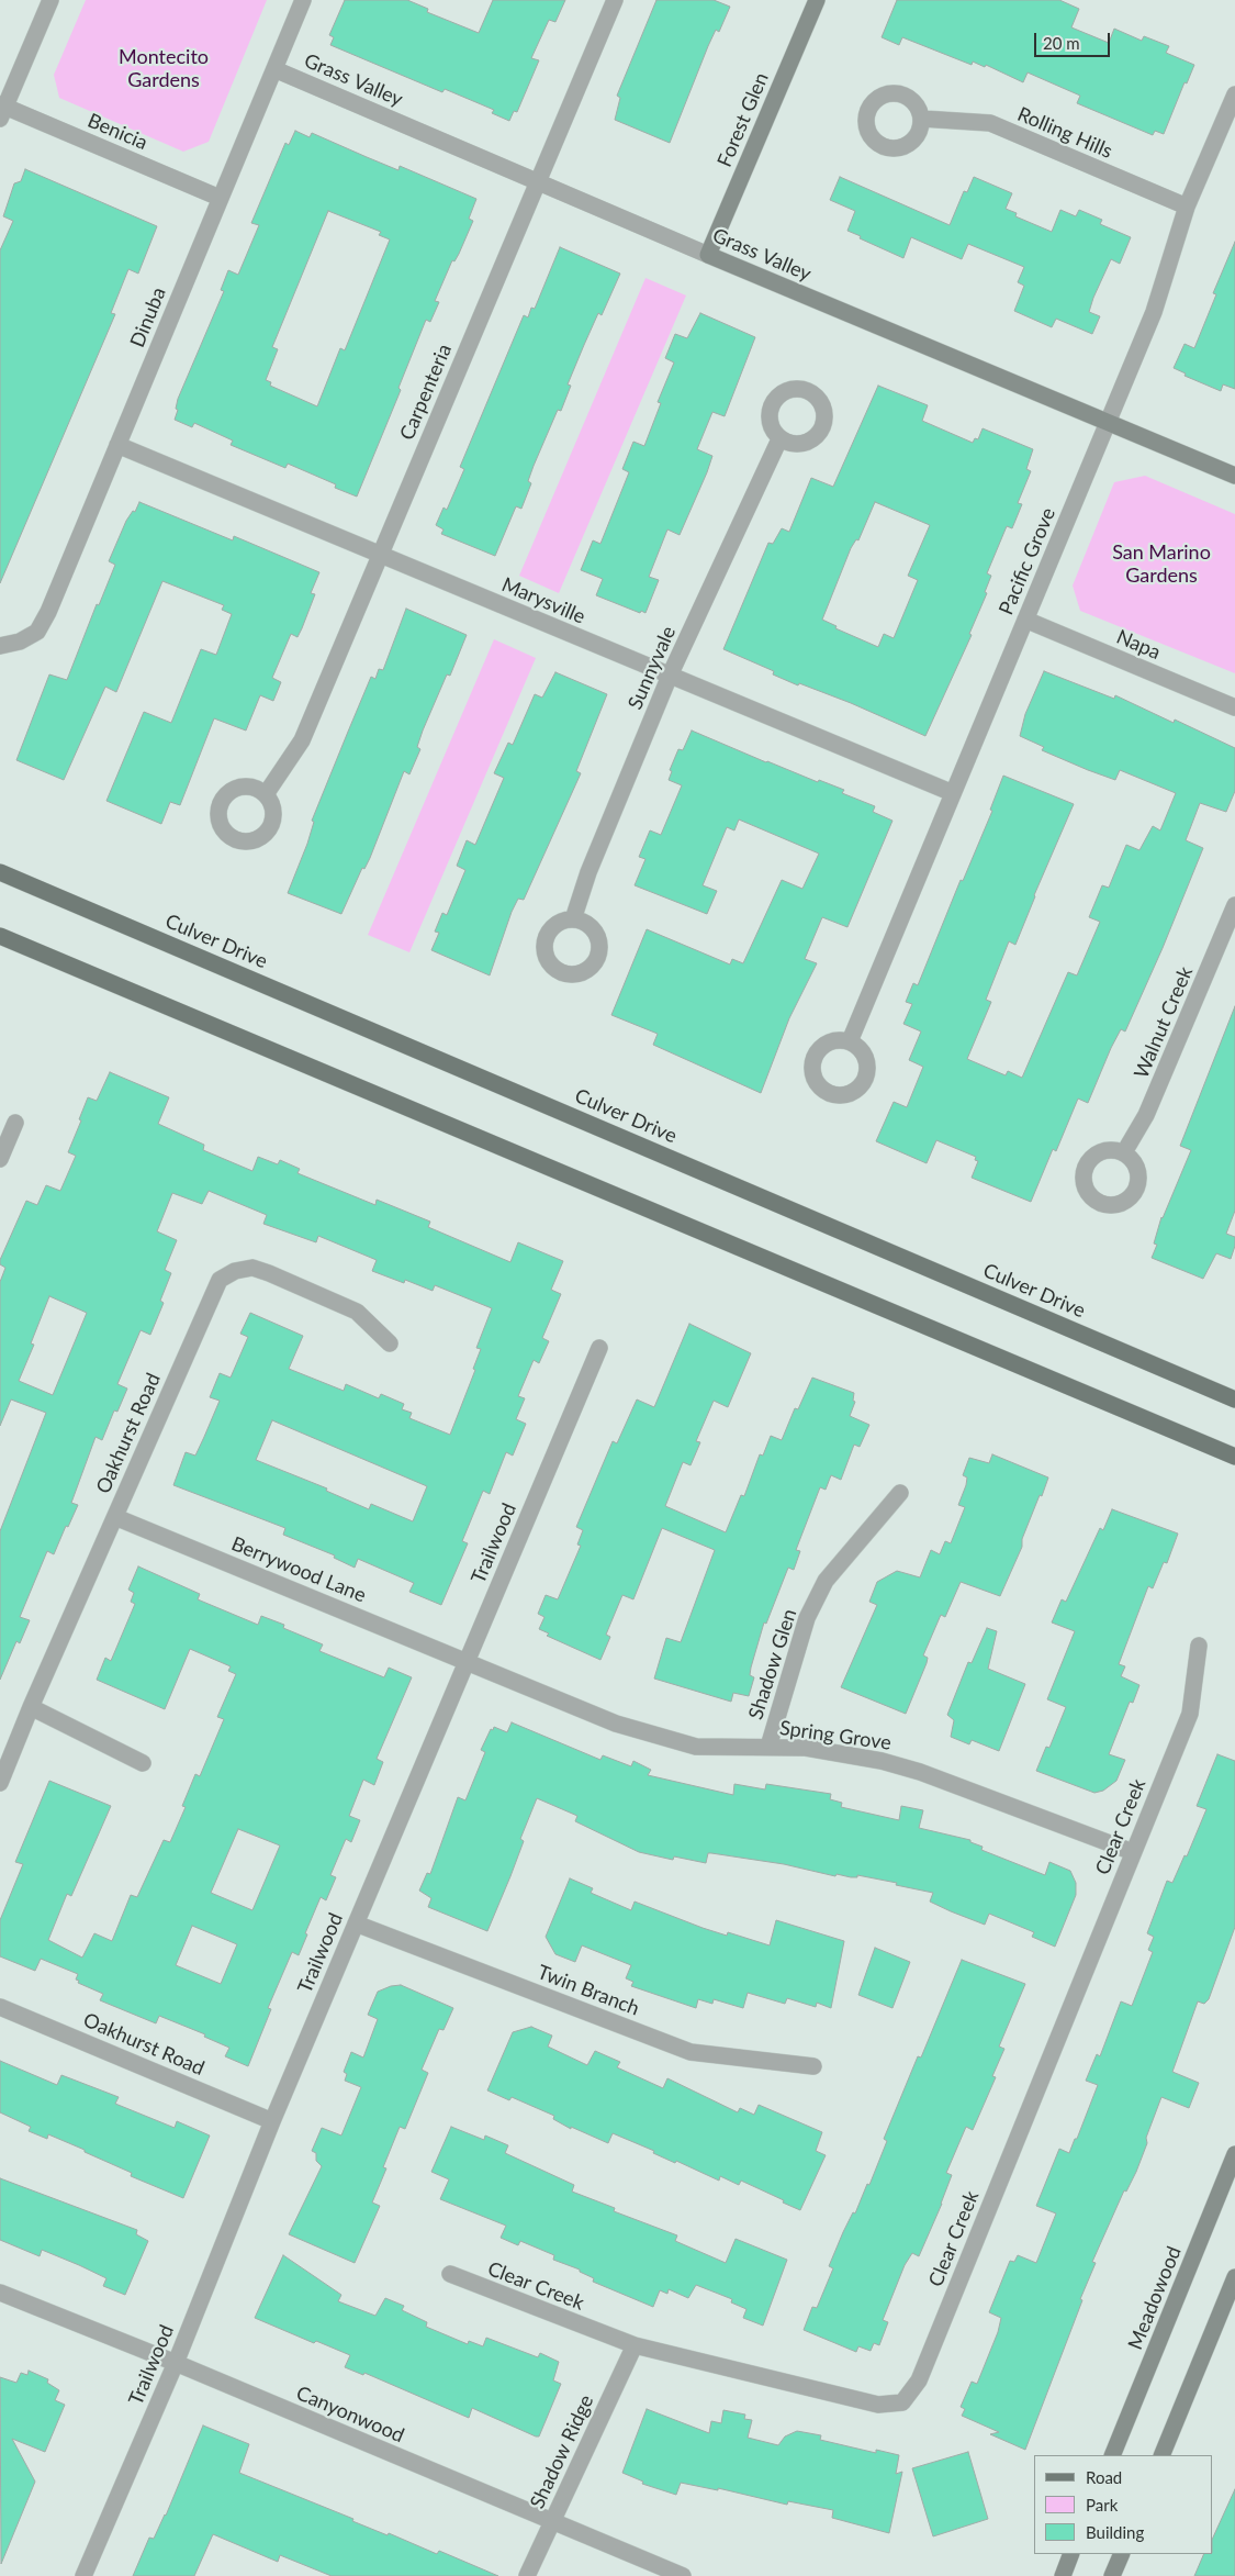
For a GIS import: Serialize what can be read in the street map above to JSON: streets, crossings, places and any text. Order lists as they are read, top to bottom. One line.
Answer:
{"streets":{"main road":["Culver Drive"],"street":["Grass Valley","Forest Glen","Benicia","Rolling Hills","Dinuba","Carpenteria","Pacific Grove","Marysville","Napa","Sunnyvale","Walnut Creek","Oakhurst Road","Trailwood","Berrywood Lane","Shadow Glen","Spring Grove","Clear Creek","Twin Branch","Meadowood","Canyonwood","Shadow Ridge"]},"crossings":[["Grass Valley","Forest Glen"],["Grass Valley","Dinuba"],["Grass Valley","Carpenteria"],["Grass Valley","Pacific Grove"],["Benicia","Dinuba"],["Rolling Hills","Pacific Grove"],["Dinuba","Marysville"],["Carpenteria","Marysville"],["Pacific Grove","Marysville"],["Pacific Grove","Napa"],["Marysville","Sunnyvale"],["Oakhurst Road","Trailwood"],["Oakhurst Road","Berrywood Lane"],["Trailwood","Berrywood Lane"],["Trailwood","Spring Grove"],["Trailwood","Twin Branch"],["Trailwood","Canyonwood"],["Berrywood Lane","Spring Grove"],["Shadow Glen","Spring Grove"],["Spring Grove","Clear Creek"],["Clear Creek","Shadow Ridge"],["Canyonwood","Shadow Ridge"]],"parks":["Montecito Gardens","San Marino Gardens"],"legend":["Road","Park","Building"],"scale_bar":"20 m"}
